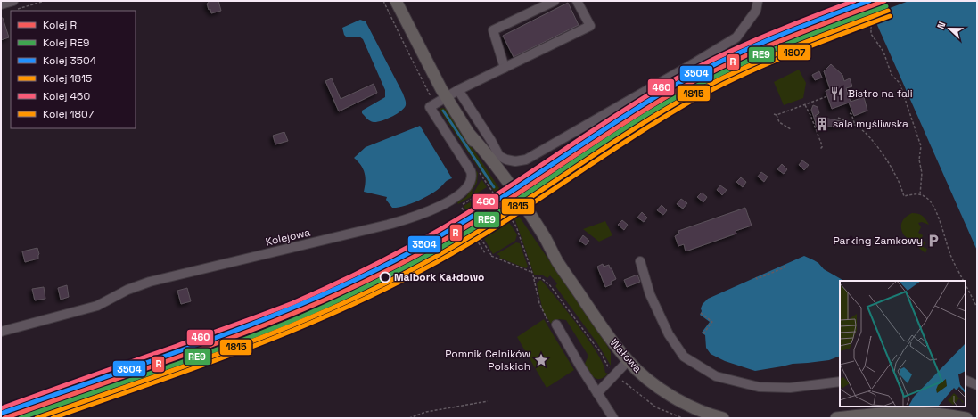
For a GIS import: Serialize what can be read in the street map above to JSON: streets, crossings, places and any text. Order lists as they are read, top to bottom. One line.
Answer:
{"streets":{"main road":["Wałowa"],"street":["Kolejowa"]},"crossings":[["Kolejowa","Wałowa"]],"places":{"restaurant":["Bistro na fali"],"building":["sala myśliwska"],"parking":["Parking Zamkowy"],"other":["Malbork Kałdowo"],"place":["Pomnik Celników Polskich"]},"lines":["rail line R","rail line 3504","rail line 460","rail line RE9","rail line 1815","rail line 1807"],"legend":["Kolej R","Kolej RE9","Kolej 3504","Kolej 1815","Kolej 460","Kolej 1807"],"north":"left"}
